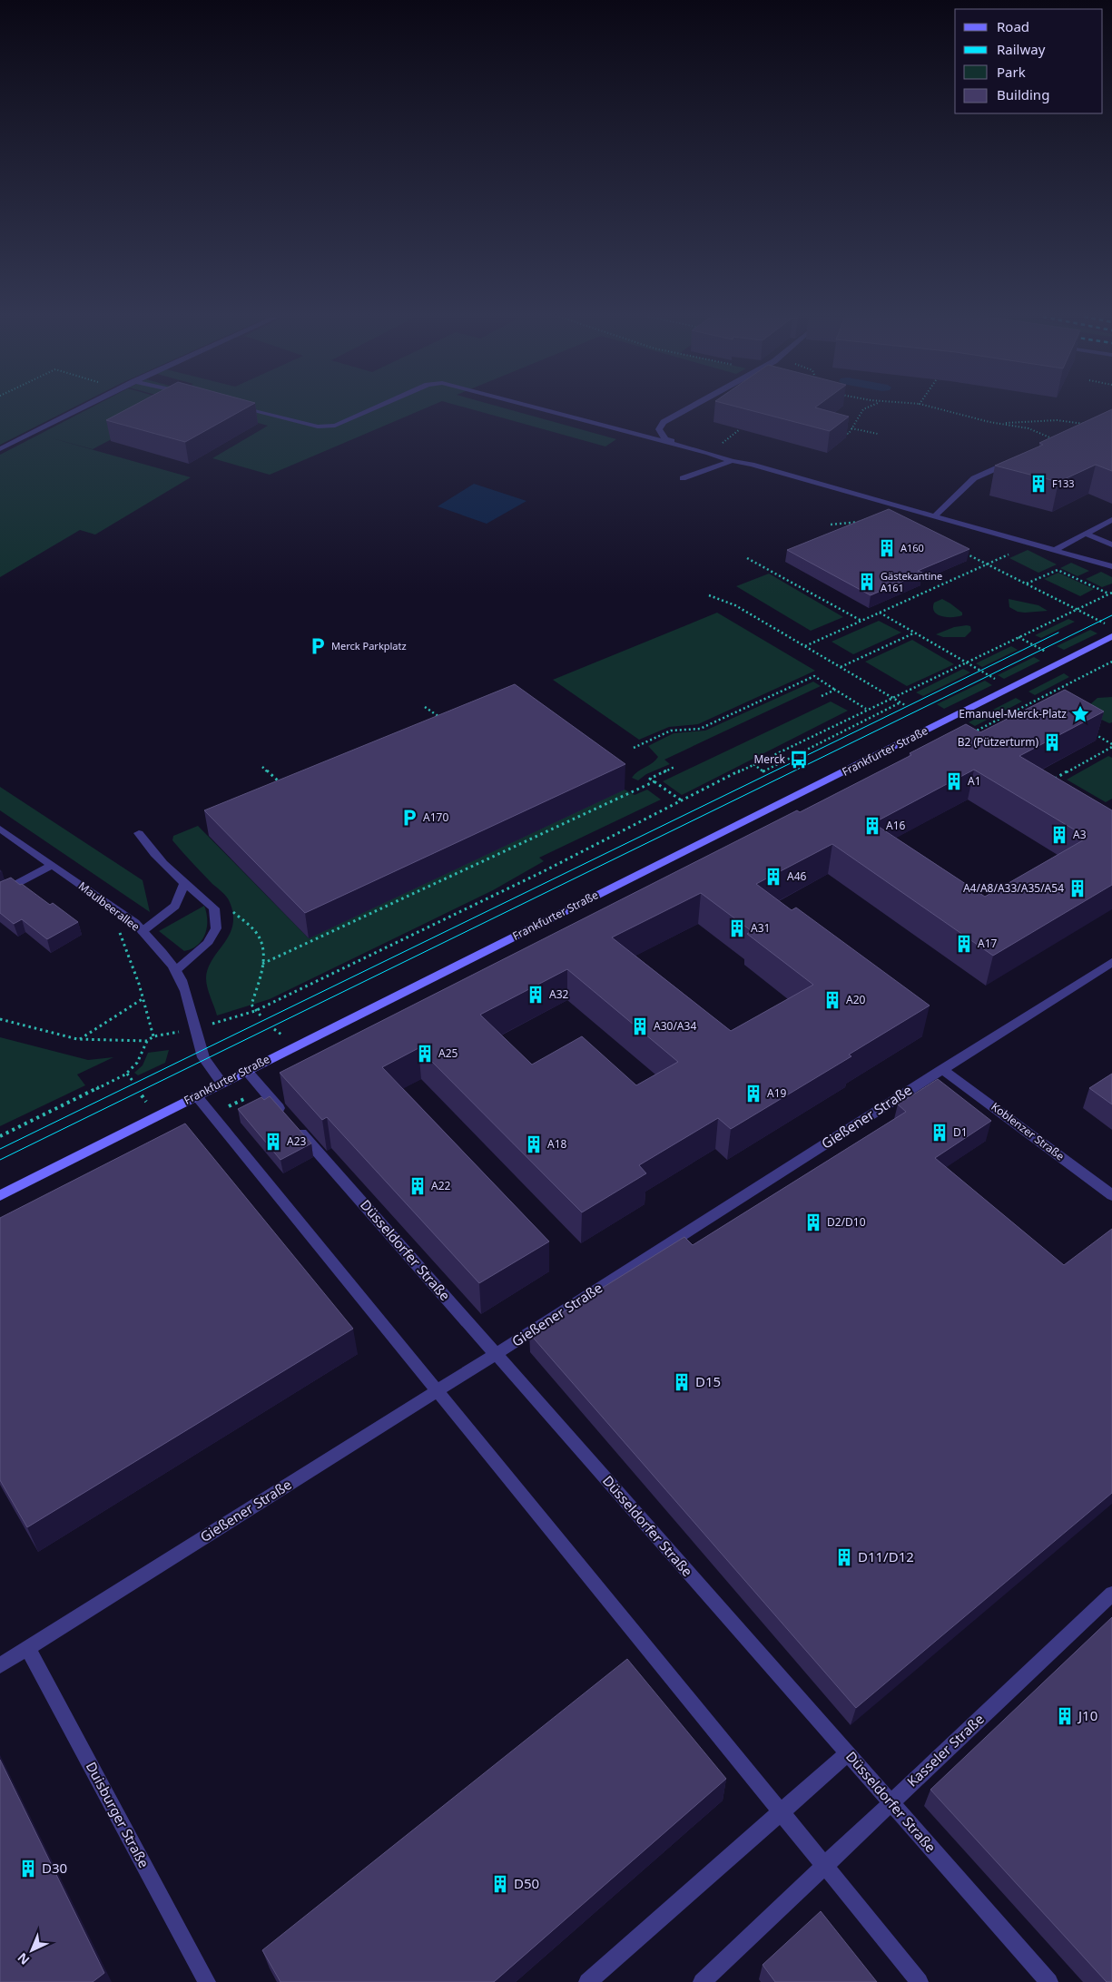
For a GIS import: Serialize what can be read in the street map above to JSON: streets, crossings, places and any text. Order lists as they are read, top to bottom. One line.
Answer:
{"streets":{"main road":["Frankfurter Straße"],"street":["Maulbeerallee","Gießener Straße","Koblenzer Straße","Düsseldorfer Straße","Kasseler Straße","Duisburger Straße"]},"crossings":[["Frankfurter Straße","Maulbeerallee"],["Frankfurter Straße","Düsseldorfer Straße"],["Gießener Straße","Koblenzer Straße"],["Gießener Straße","Düsseldorfer Straße"],["Gießener Straße","Duisburger Straße"],["Düsseldorfer Straße","Kasseler Straße"]],"places":{"building":["F133","A160","Gästekantine A161","B2 (Pützerturm)","A1","A16","A3","A46","A4/A8/A33/A35/A54","A31","A17","A32","A20","A30/A34","A25","A19","D1","A23","A18","A22","D2/D10","D15","D11/D12","J10","D30","D50"],"parking":["Merck Parkplatz","A170"],"place":["Emanuel-Merck-Platz"],"bus stop":["Merck"]},"legend":["Road","Railway","Park","Building"],"north":"bottom left"}
